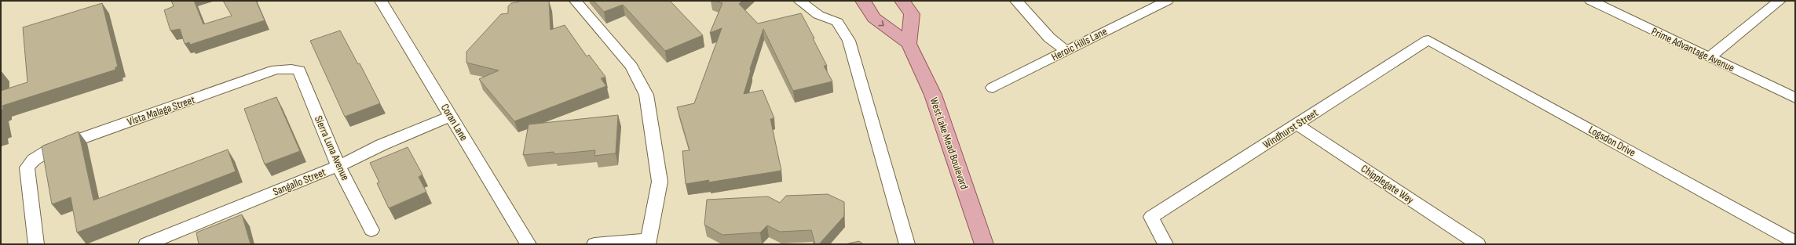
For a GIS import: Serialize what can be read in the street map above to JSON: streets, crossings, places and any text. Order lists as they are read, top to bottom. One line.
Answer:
{"streets":{"main road":["West Lake Mead Boulevard"],"street":["Heroic Hills Lane","Prime Advantage Avenue","Vista Malaga Street","Coran Lane","Windhurst Street","Logsdon Drive","Sierra Luna Avenue","Sangallo Street","Chipplegate Way"]},"crossings":[["Vista Malaga Street","Sierra Luna Avenue"],["Coran Lane","Sangallo Street"],["Windhurst Street","Logsdon Drive"],["Windhurst Street","Chipplegate Way"],["Sierra Luna Avenue","Sangallo Street"]]}
